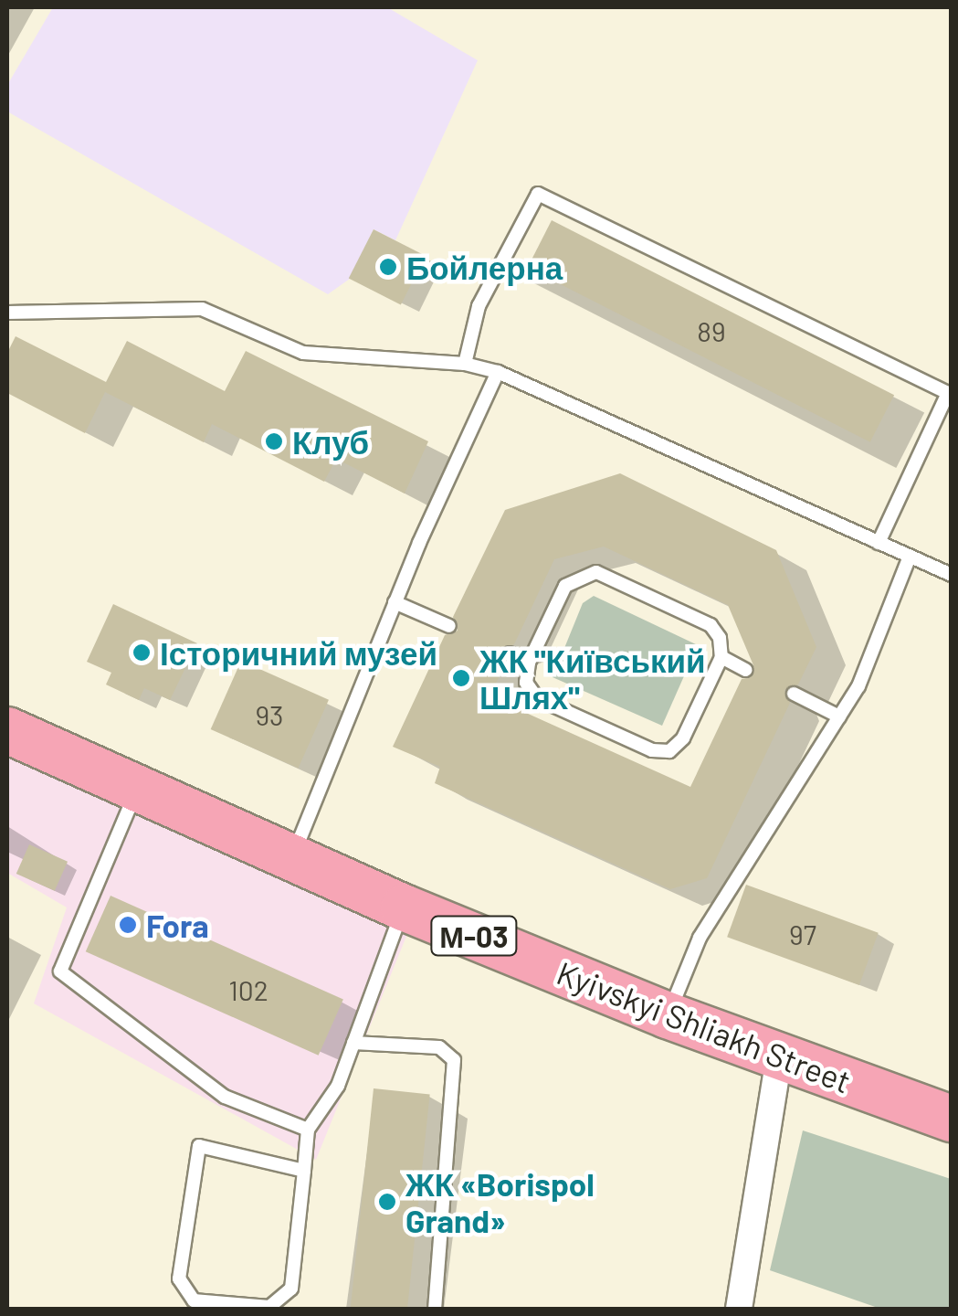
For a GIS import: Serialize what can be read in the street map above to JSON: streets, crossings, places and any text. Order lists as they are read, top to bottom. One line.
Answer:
{"streets":{"highway":["М-03","Kyivskyi Shliakh Street"]},"places":["Бойлерна","Клуб","Історичний музей","ЖК \"Київський Шлях\"","Fora","ЖК «Borispol Grand»"],"house_numbers":["89","93","97","102"]}
